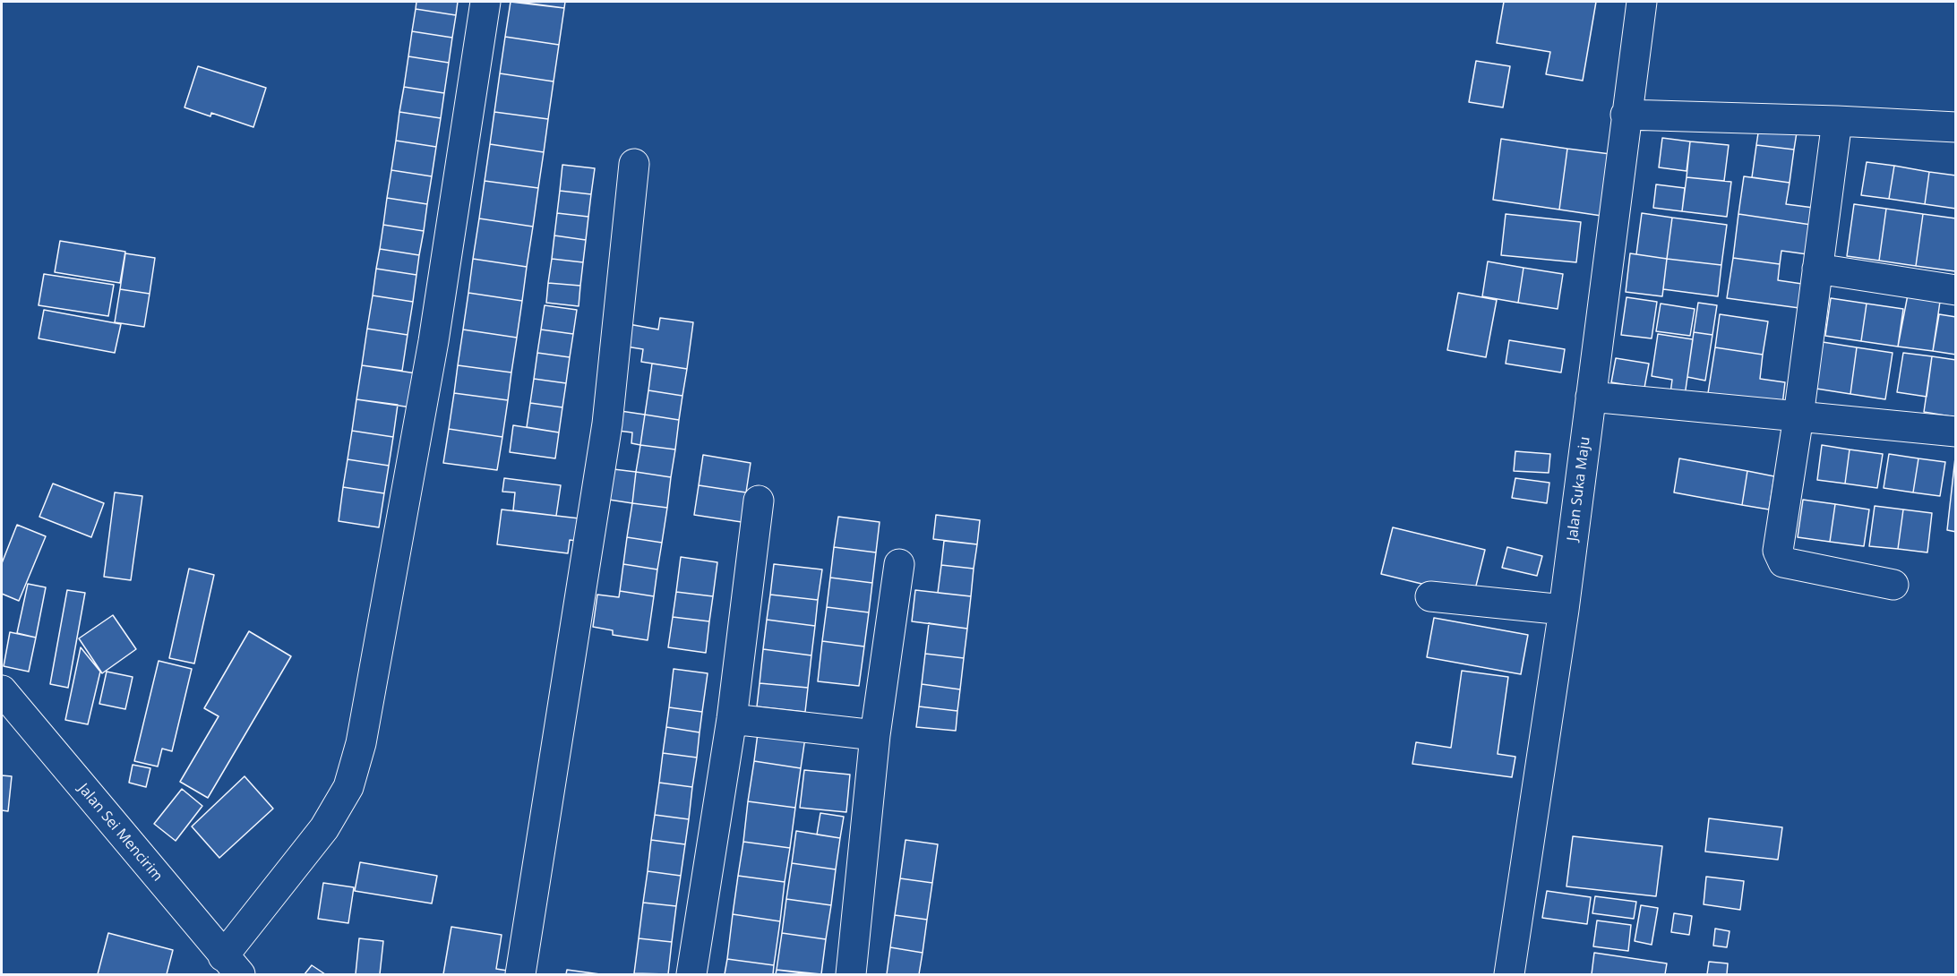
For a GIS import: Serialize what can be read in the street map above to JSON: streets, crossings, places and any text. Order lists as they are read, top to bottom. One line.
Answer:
{"streets":{"street":["Jalan Suka Maju","Jalan Sei Mencirim"]}}
